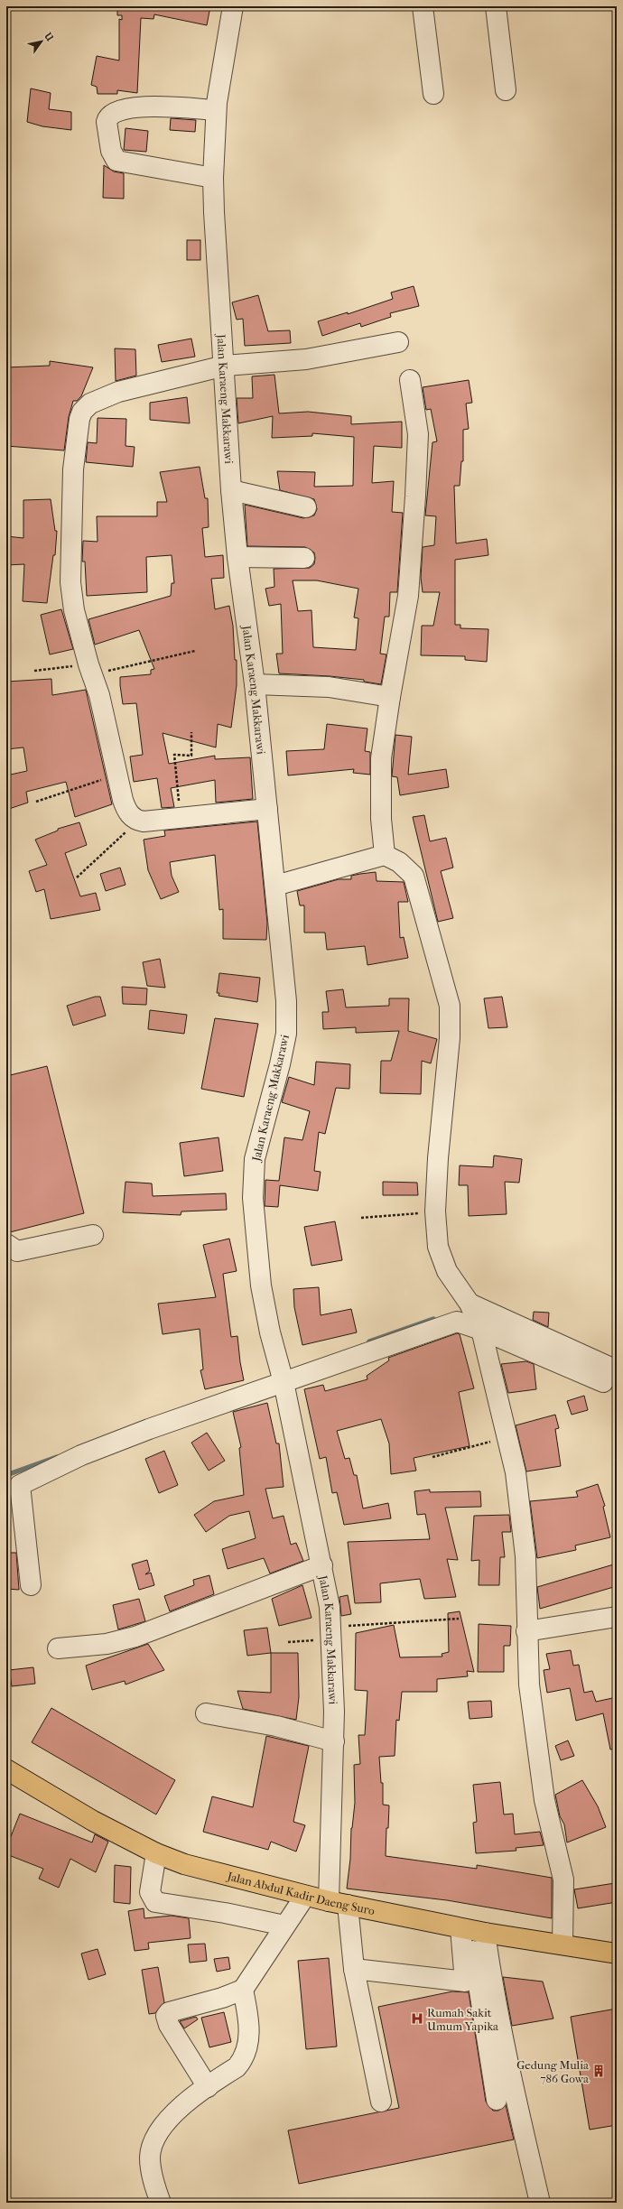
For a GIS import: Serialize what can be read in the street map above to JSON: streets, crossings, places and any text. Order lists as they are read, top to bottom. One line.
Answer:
{"streets":{"main road":["Jalan Abdul Kadir Daeng Suro"],"street":["Jalan Karaeng Makkarawi"]},"crossings":[["Jalan Karaeng Makkarawi","Jalan Abdul Kadir Daeng Suro"]],"places":{"hospital":["Rumah Sakit Umum Yapika"],"building":["Gedung Mulia 786 Gowa"]},"north":"top right"}
